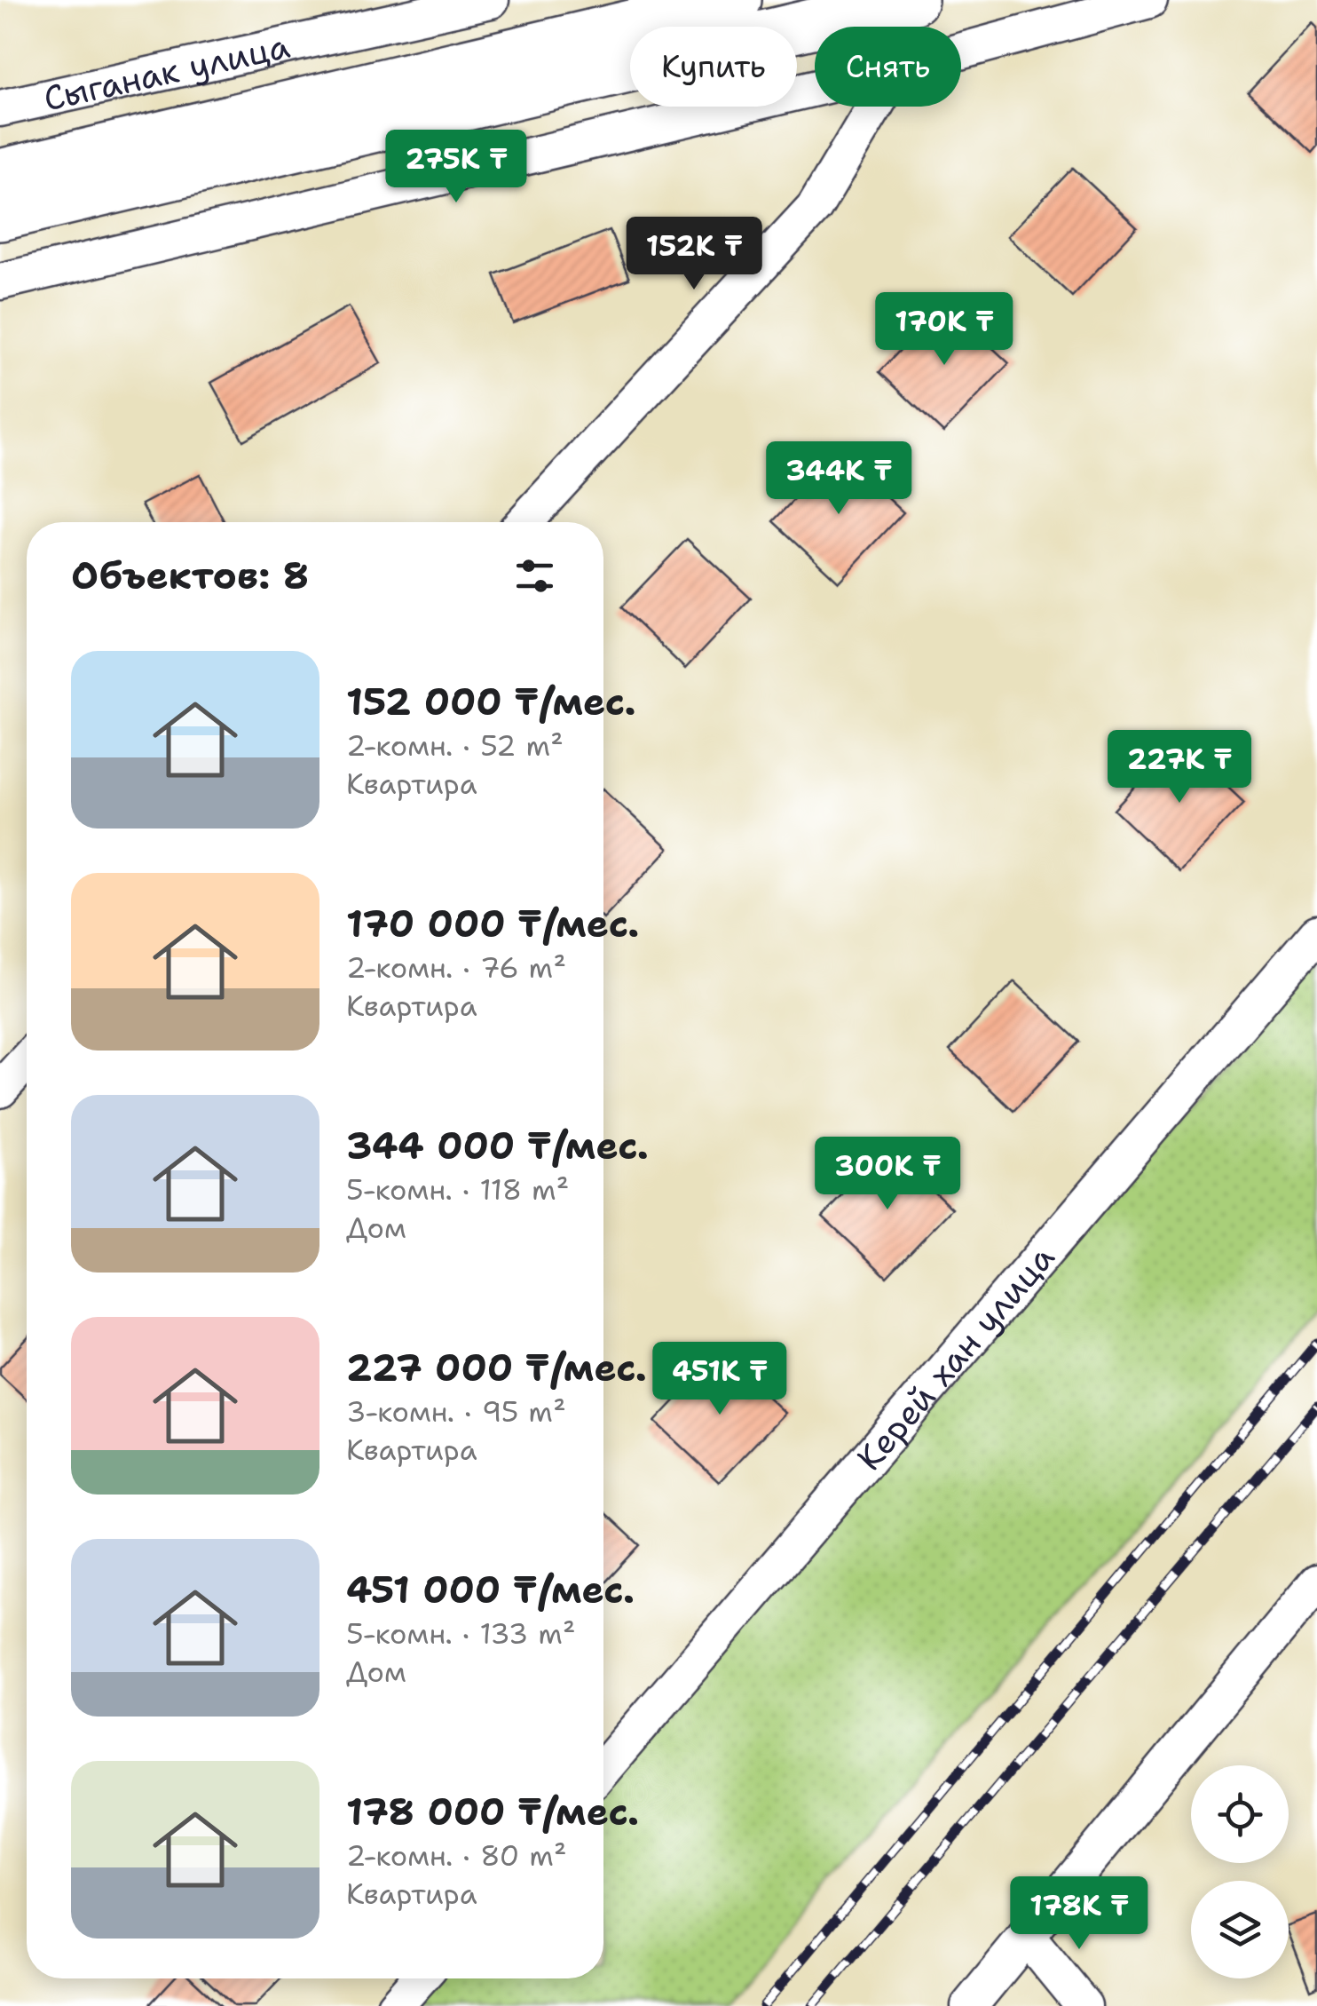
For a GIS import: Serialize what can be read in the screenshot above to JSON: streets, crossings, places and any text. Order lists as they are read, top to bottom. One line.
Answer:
{"streets":{"street":["Сыганак улица","Керей хан улица"]},"page":{"chip":["Купить","Снять"],"price":["275K ₸","152K ₸","170K ₸","344K ₸","227K ₸","300K ₸","451K ₸","178K ₸"],"heading":"Объектов: 8","list":[{"name":"152 000 ₸/мес.","note":"2-комн. · 52 m² · Квартира"},{"name":"170 000 ₸/мес.","note":"2-комн. · 76 m² · Квартира"},{"name":"344 000 ₸/мес.","note":"5-комн. · 118 m² · Дом"},{"name":"227 000 ₸/мес.","note":"3-комн. · 95 m² · Квартира"},{"name":"451 000 ₸/мес.","note":"5-комн. · 133 m² · Дом"},{"name":"178 000 ₸/мес.","note":"2-комн. · 80 m² · Квартира"}]}}
